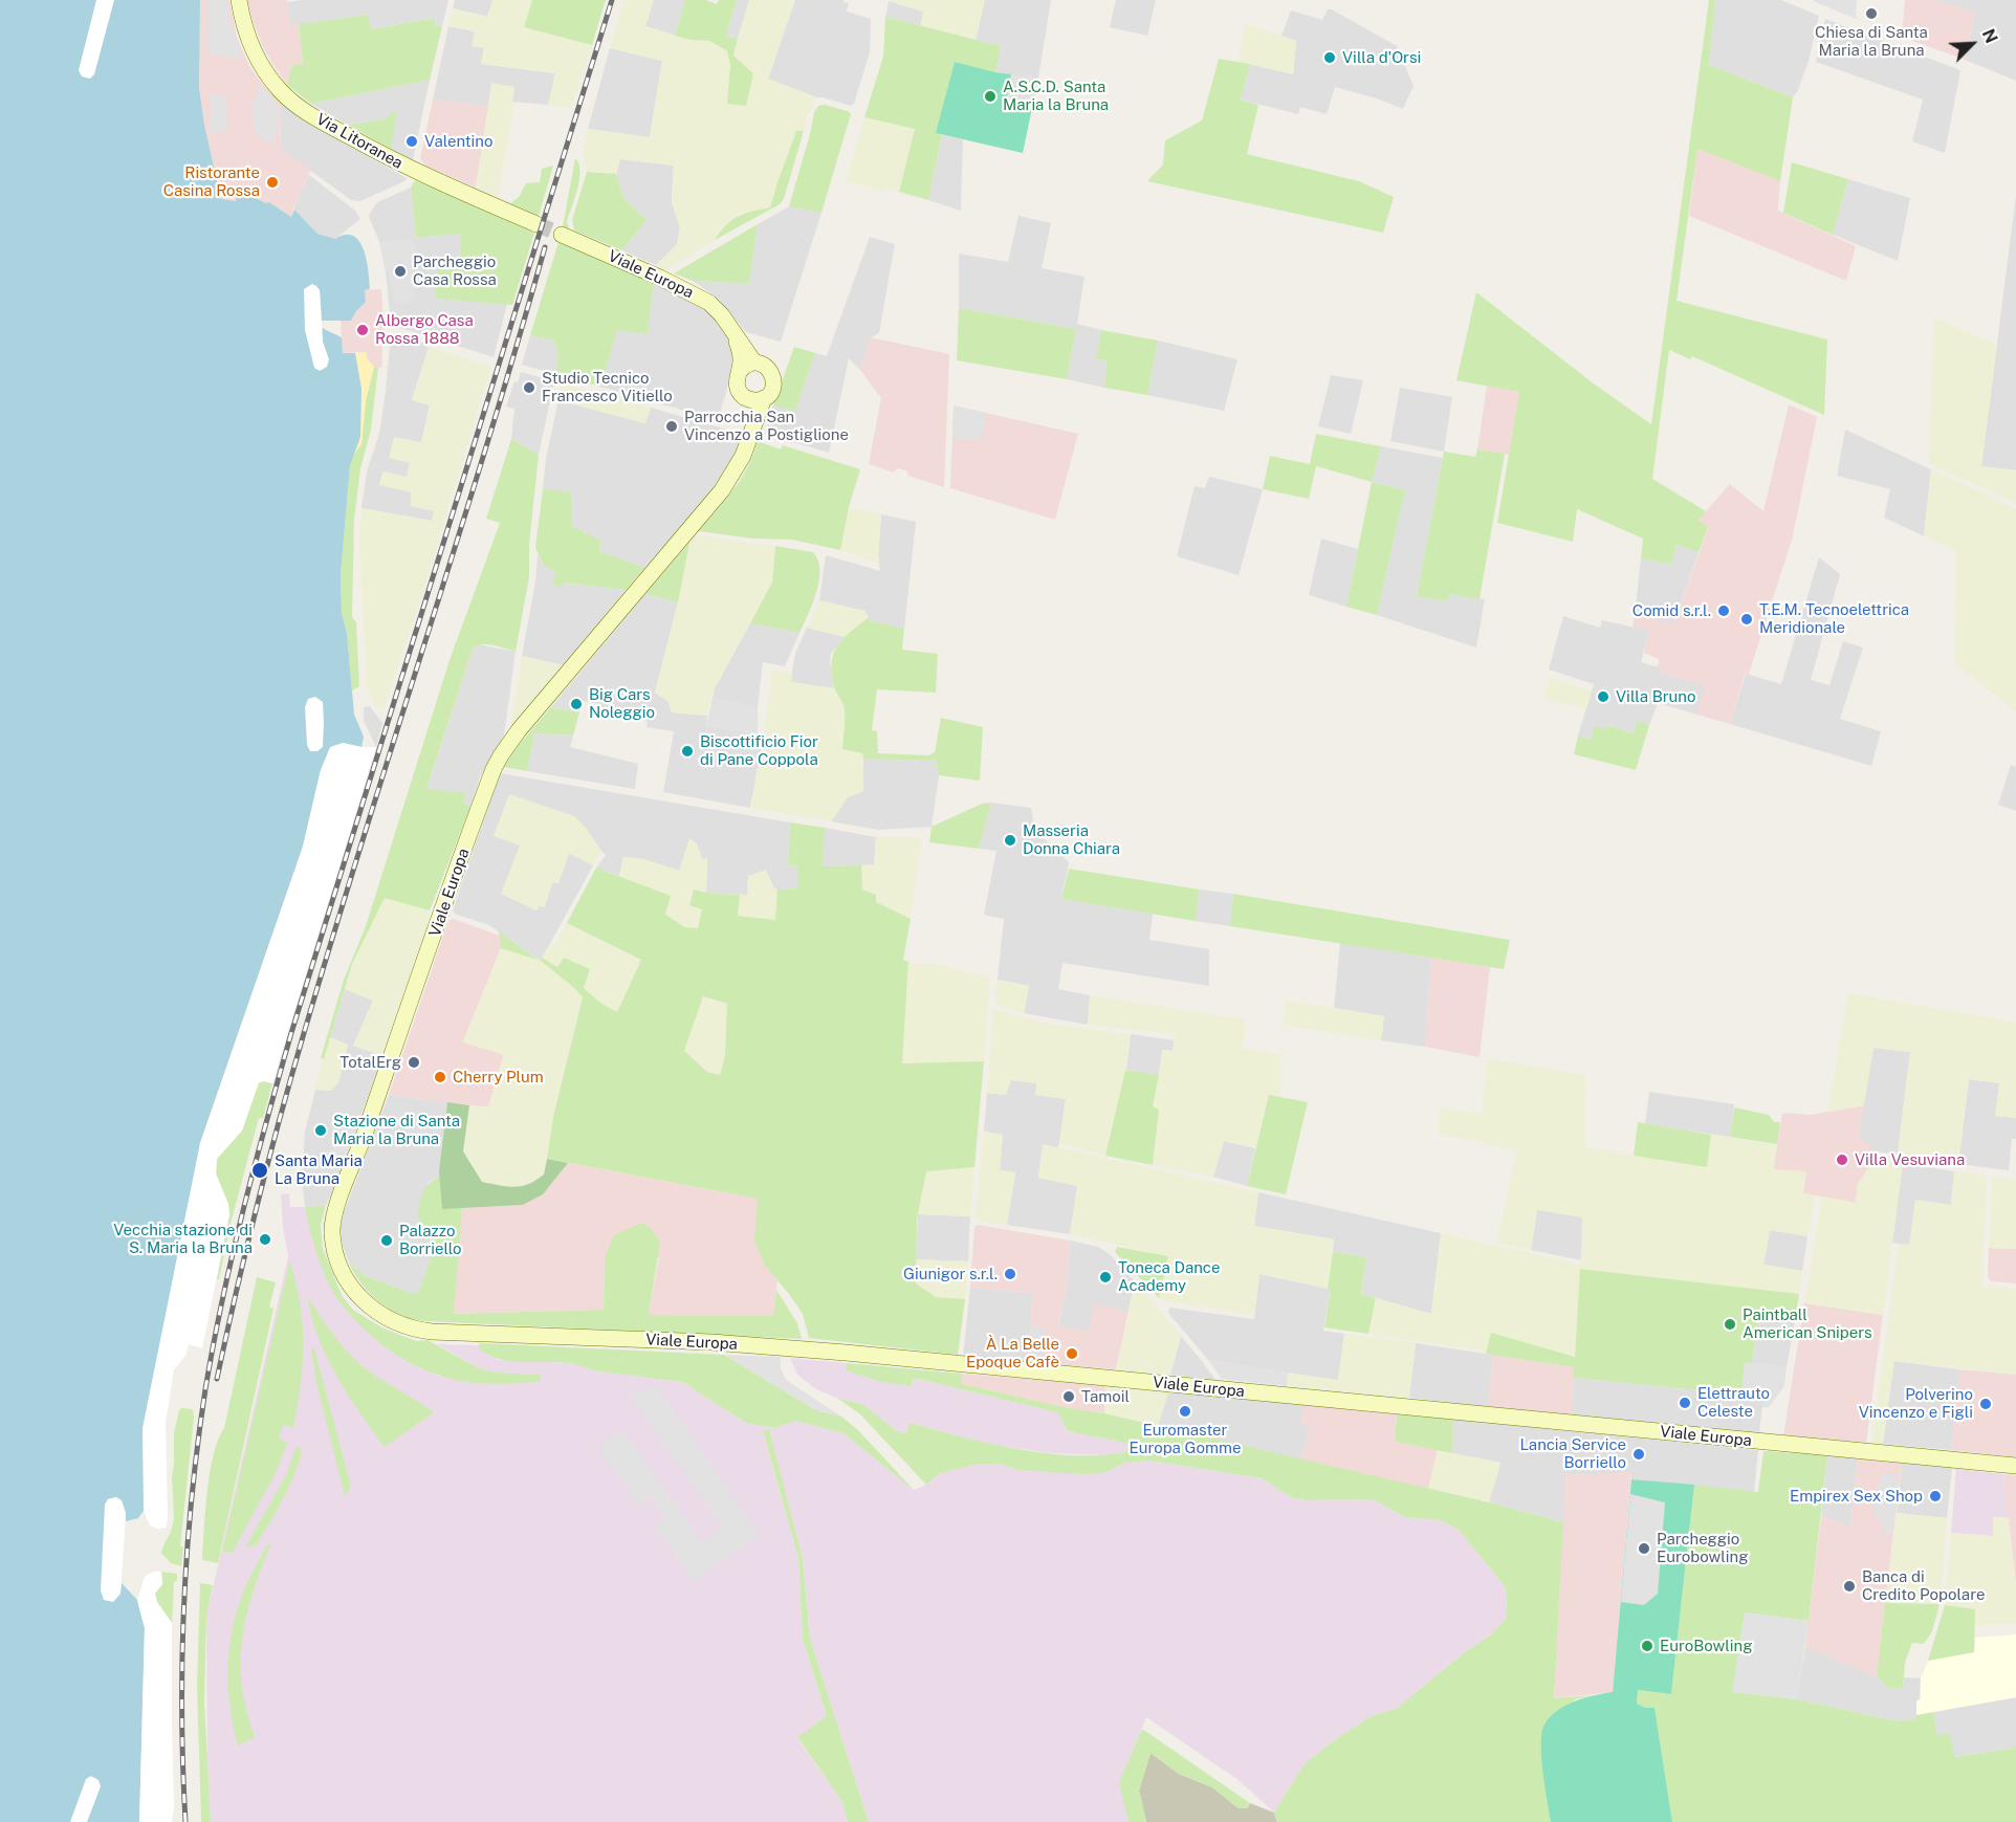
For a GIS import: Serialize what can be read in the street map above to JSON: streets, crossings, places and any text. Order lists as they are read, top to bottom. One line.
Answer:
{"streets":{"street":["Via Litoranea","Viale Europa"]},"places":["Chiesa di Santa Maria la Bruna","Villa d'Orsi","A.S.C.D. Santa Maria la Bruna","Valentino","Ristorante Casina Rossa","Parcheggio Casa Rossa","Albergo Casa Rossa 1888","Studio Tecnico Francesco Vitiello","Parrocchia San Vincenzo a Postiglione","Comid s.r.l.","T.E.M. Tecnoelettrica Meridionale","Villa Bruno","Big Cars Noleggio","Biscottificio Fior di Pane Coppola","Masseria Donna Chiara","TotalErg","Cherry Plum","Stazione di Santa Maria la Bruna","Villa Vesuviana","Santa Maria La Bruna","Vecchia stazione di S. Maria la Bruna","Palazzo Borriello","Giunigor s.r.l.","Toneca Dance Academy","Paintball American Snipers","À La Belle Epoque Cafè","Tamoil","Elettrauto Celeste","Polverino Vincenzo e Figli","Euromaster Europa Gomme","Lancia Service Borriello","Empirex Sex Shop","Parcheggio Eurobowling","Banca di Credito Popolare","EuroBowling"],"north":"top right"}
